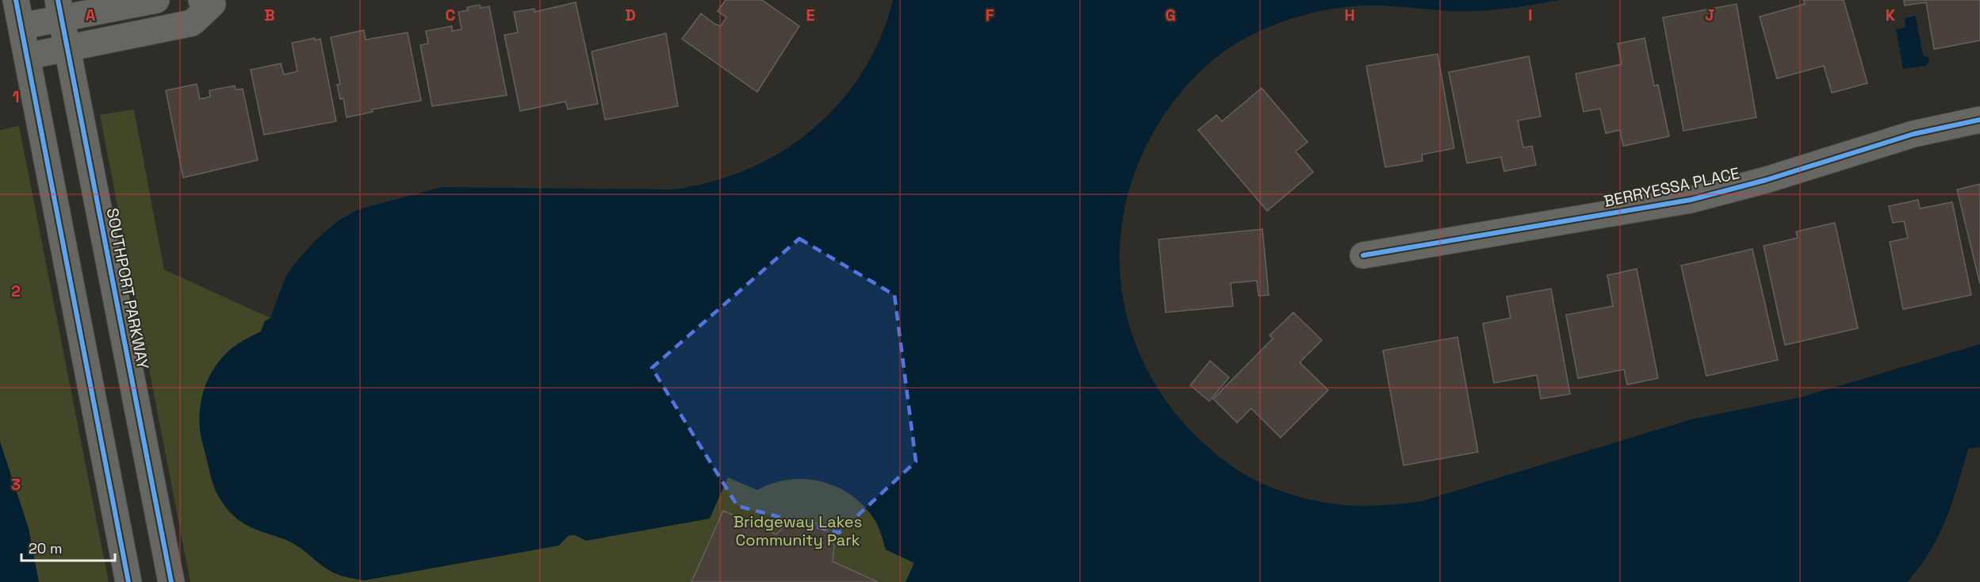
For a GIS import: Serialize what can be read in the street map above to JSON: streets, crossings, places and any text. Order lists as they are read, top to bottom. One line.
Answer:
{"streets":{"street":["BERRYESSA PLACE","SOUTHPORT PARKWAY"]},"parks":["Bridgeway Lakes Community Park"],"scale_bar":"20 m","grid":{"columns":["A","B","C","D","E","F","G","H","I","J","K"],"rows":["1","2","3"]}}
